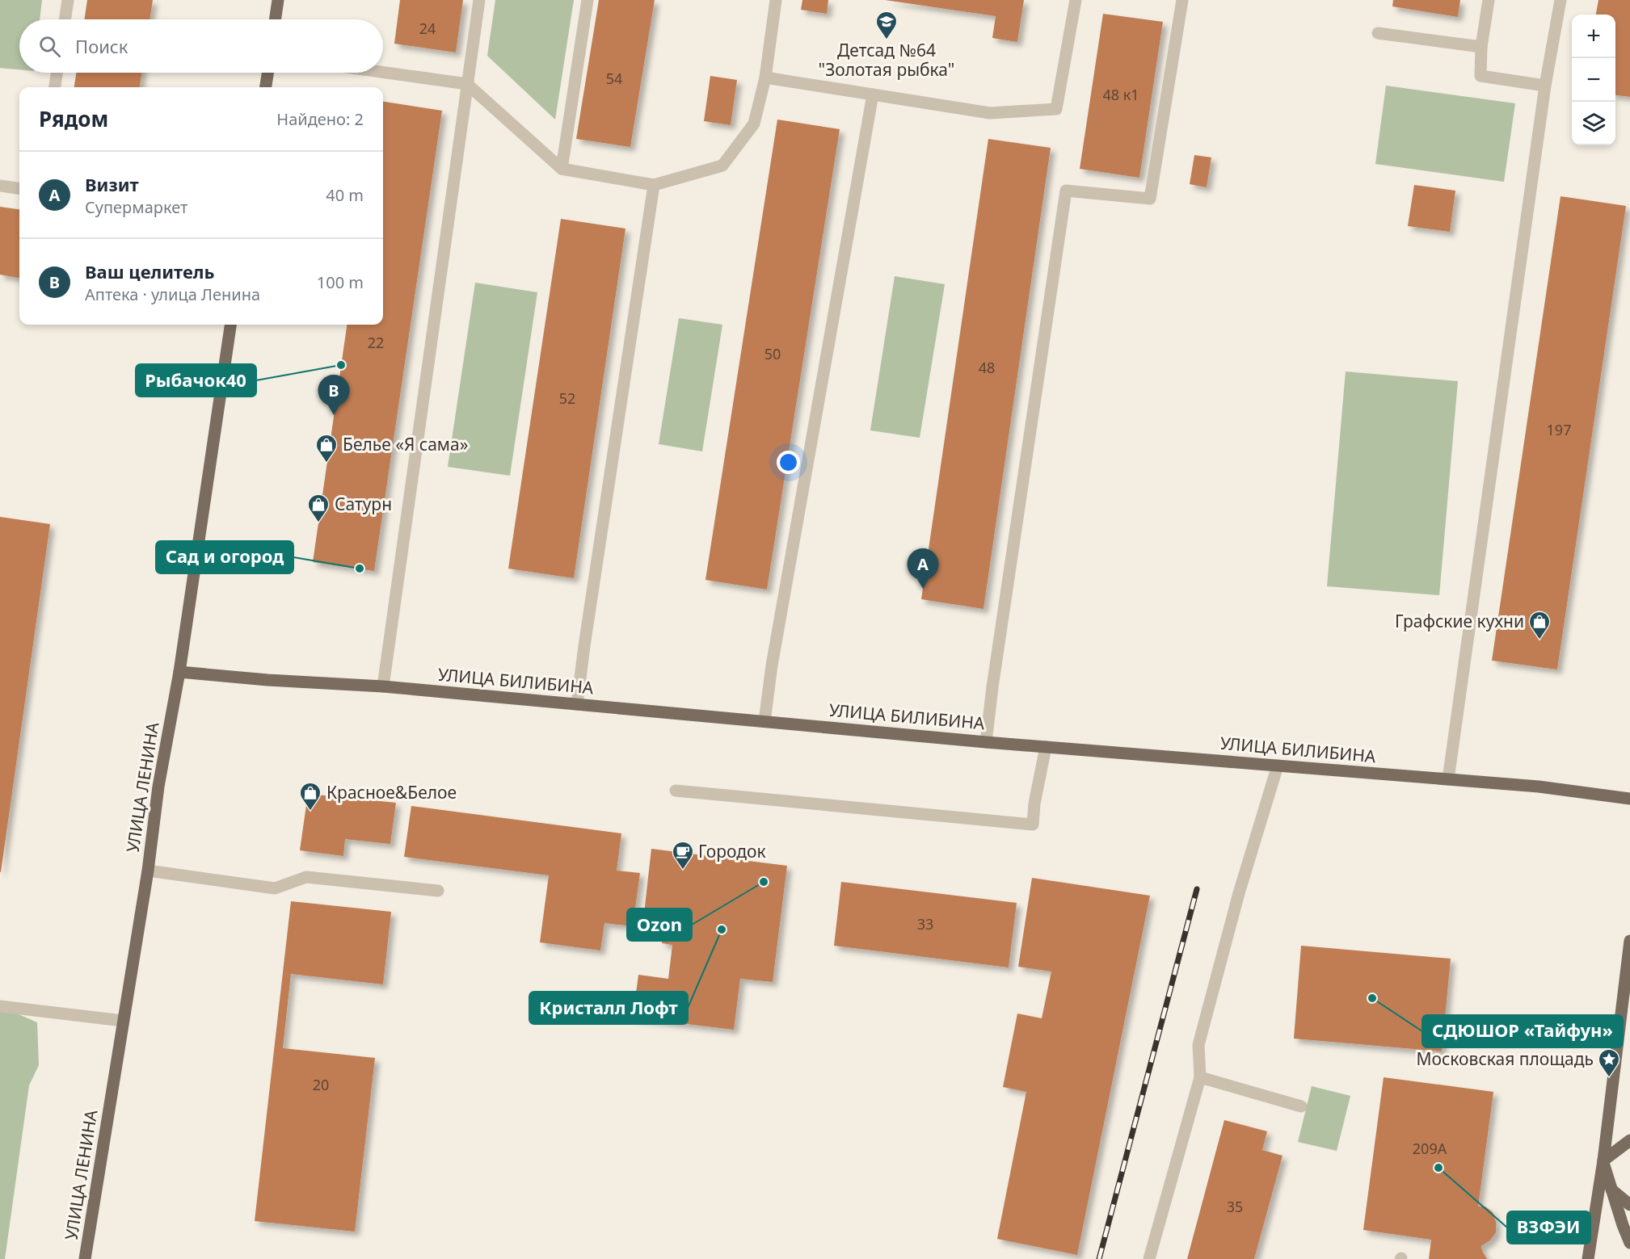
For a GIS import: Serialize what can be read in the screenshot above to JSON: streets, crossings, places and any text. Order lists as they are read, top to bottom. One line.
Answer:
{"streets":{"main road":["УЛИЦА БИЛИБИНА","УЛИЦА ЛЕНИНА"]},"crossings":[["УЛИЦА БИЛИБИНА","УЛИЦА ЛЕНИНА"]],"places":{"school or university":["Детсад №64 \"Золотая рыбка\""],"other":["Рыбачок40","Сад и огород","Ozon","Кристалл Лофт","СДЮШОР «Тайфун»","ВЗФЭИ"],"shop":["Белье «Я сама»","Сатурн","Графские кухни","Красное&Белое"],"cafe":["Городок"],"place":["Московская площадь"]},"house_numbers":["24","54","48 к1","22","50","48","52","197","33","20","209А","35"],"page":{"map_buttons":["+","−"],"search":"Поиск","heading":["Рядом","Найдено: 2"],"list":[{"mark":"A","name":"Визит","note":"Супермаркет","value":"40 m"},{"mark":"B","name":"Ваш целитель","note":"Аптека · улица Ленина","value":"100 m"}],"pins":["B","A"]}}
